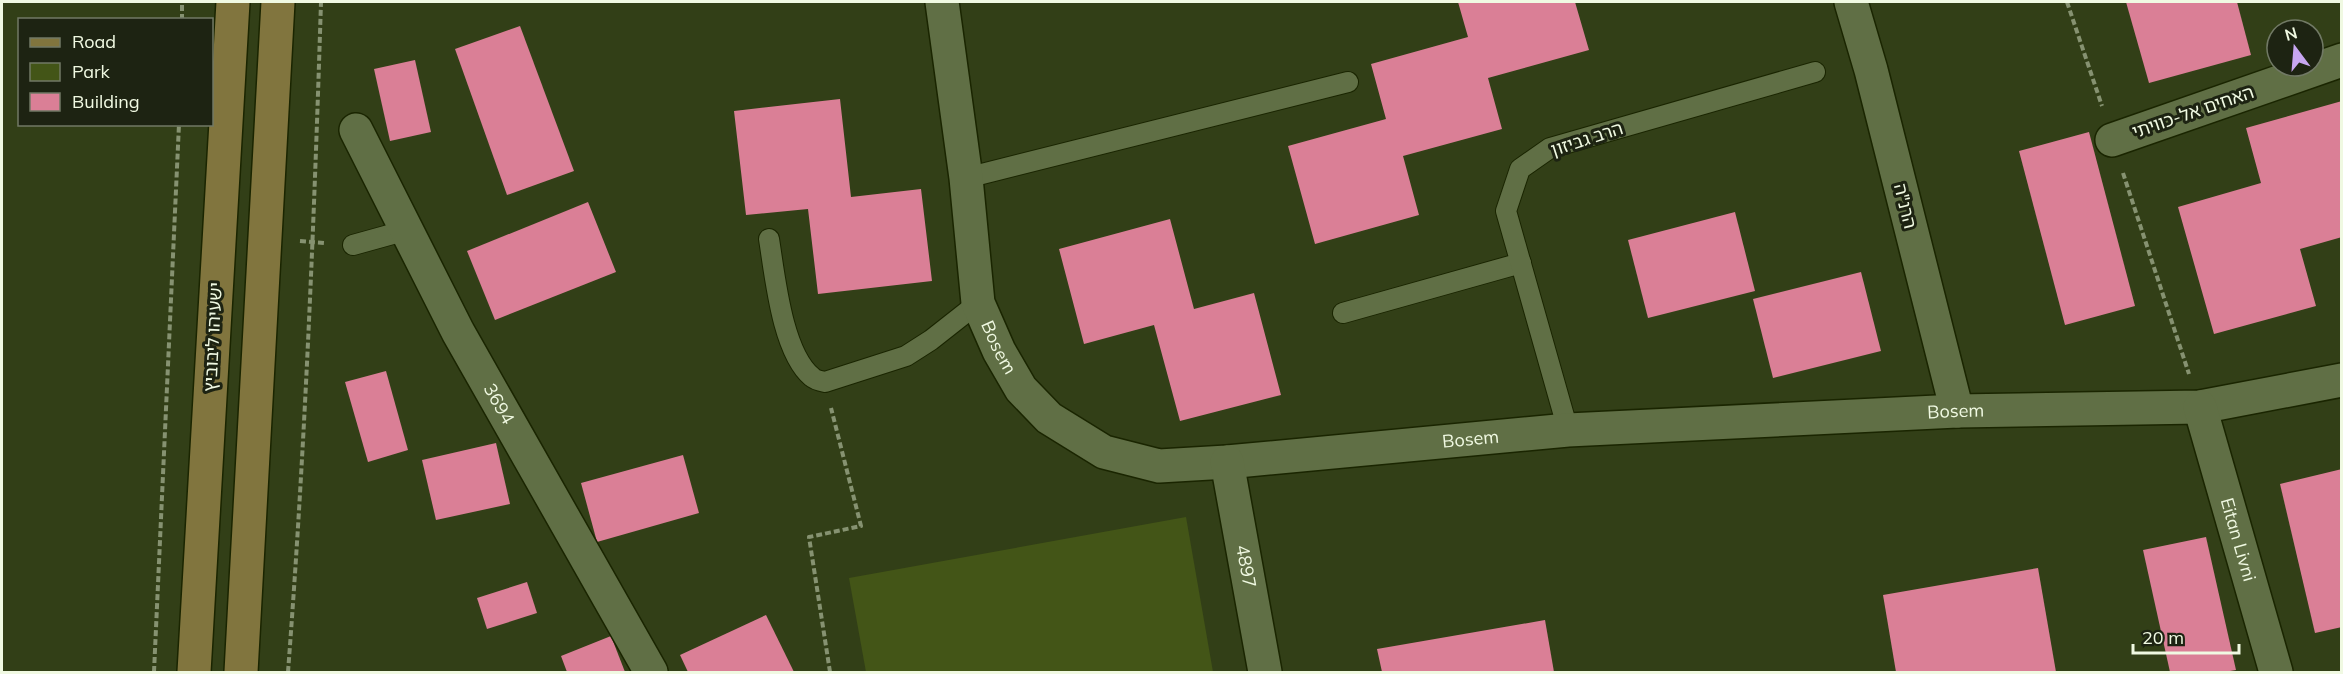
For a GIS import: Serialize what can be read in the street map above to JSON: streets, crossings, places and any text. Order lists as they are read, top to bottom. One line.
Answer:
{"streets":{"street":["האחים אל-כוויתי","הרנ\"ה","ישעיהו ליבוביץ","Bosem","3694","Eitan Livni","4897"],"lane":["הרב גביזון"]},"crossings":[["הרב גביזון","Bosem"],["הרנ\"ה","Bosem"],["Bosem","Eitan Livni"],["Bosem","4897"]],"legend":["Road","Park","Building"],"scale_bar":"20 m","north":"top"}
